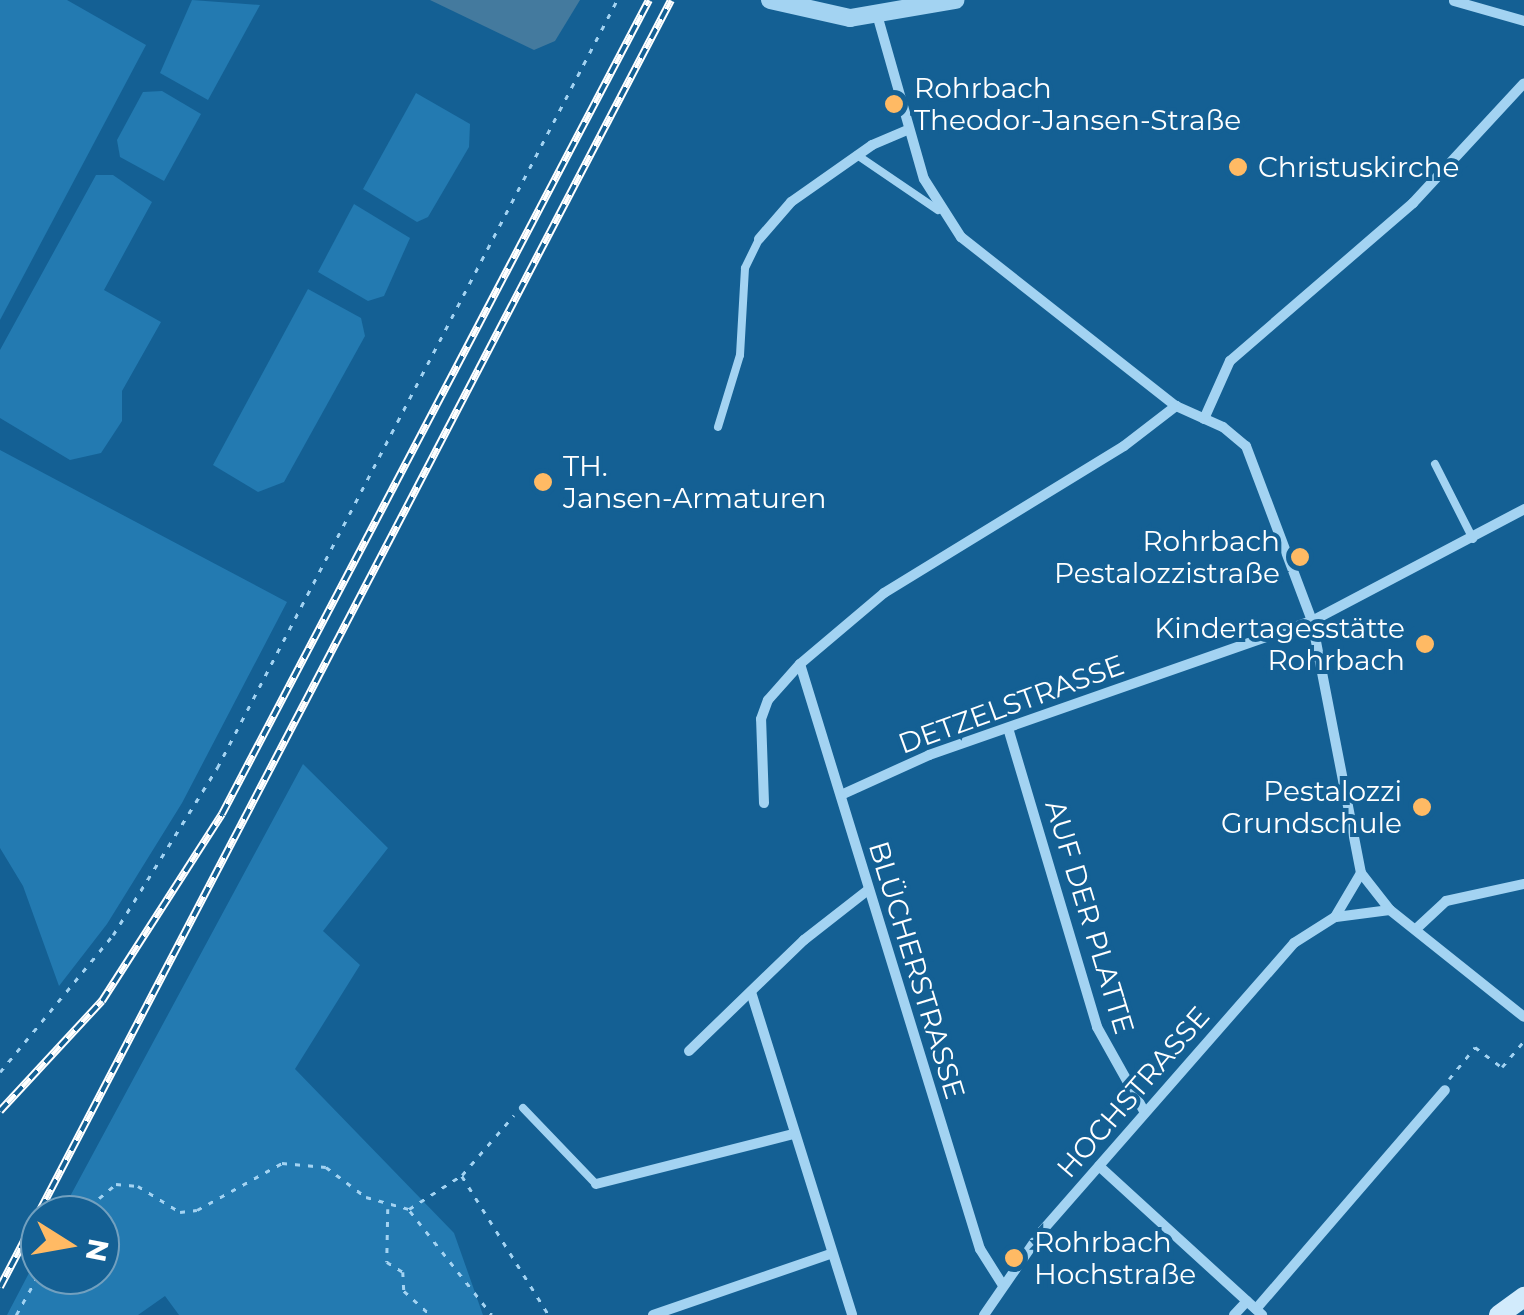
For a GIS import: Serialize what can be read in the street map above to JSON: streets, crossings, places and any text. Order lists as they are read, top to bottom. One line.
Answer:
{"streets":{"street":["DETZELSTRASSE","AUF DER PLATTE","BLÜCHERSTRASSE","HOCHSTRASSE"]},"crossings":[["DETZELSTRASSE","AUF DER PLATTE"],["DETZELSTRASSE","BLÜCHERSTRASSE"],["AUF DER PLATTE","HOCHSTRASSE"],["BLÜCHERSTRASSE","HOCHSTRASSE"]],"places":["Rohrbach Theodor-Jansen-Straße","Christuskirche","TH. Jansen-Armaturen","Rohrbach Pestalozzistraße","Kindertagesstätte Rohrbach","Pestalozzi Grundschule","Rohrbach Hochstraße"],"north":"right"}
